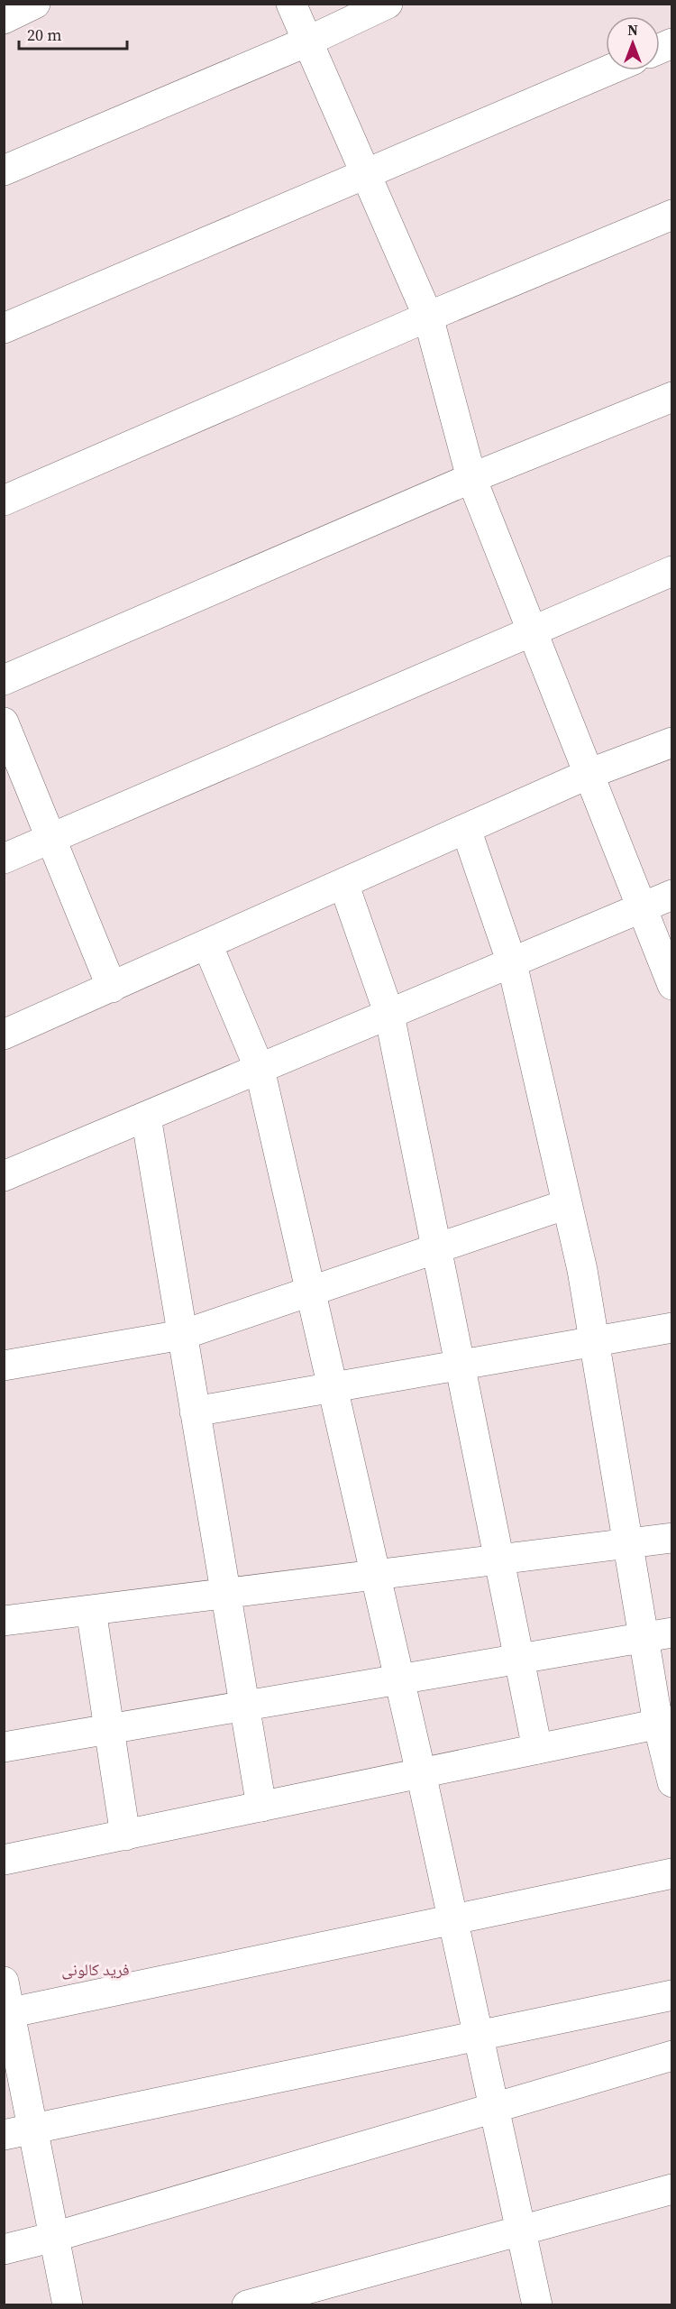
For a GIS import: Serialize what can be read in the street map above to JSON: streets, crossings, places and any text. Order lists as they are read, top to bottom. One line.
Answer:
{"districts":["فرید کالونی"],"scale_bar":"20 m","north":"top"}
